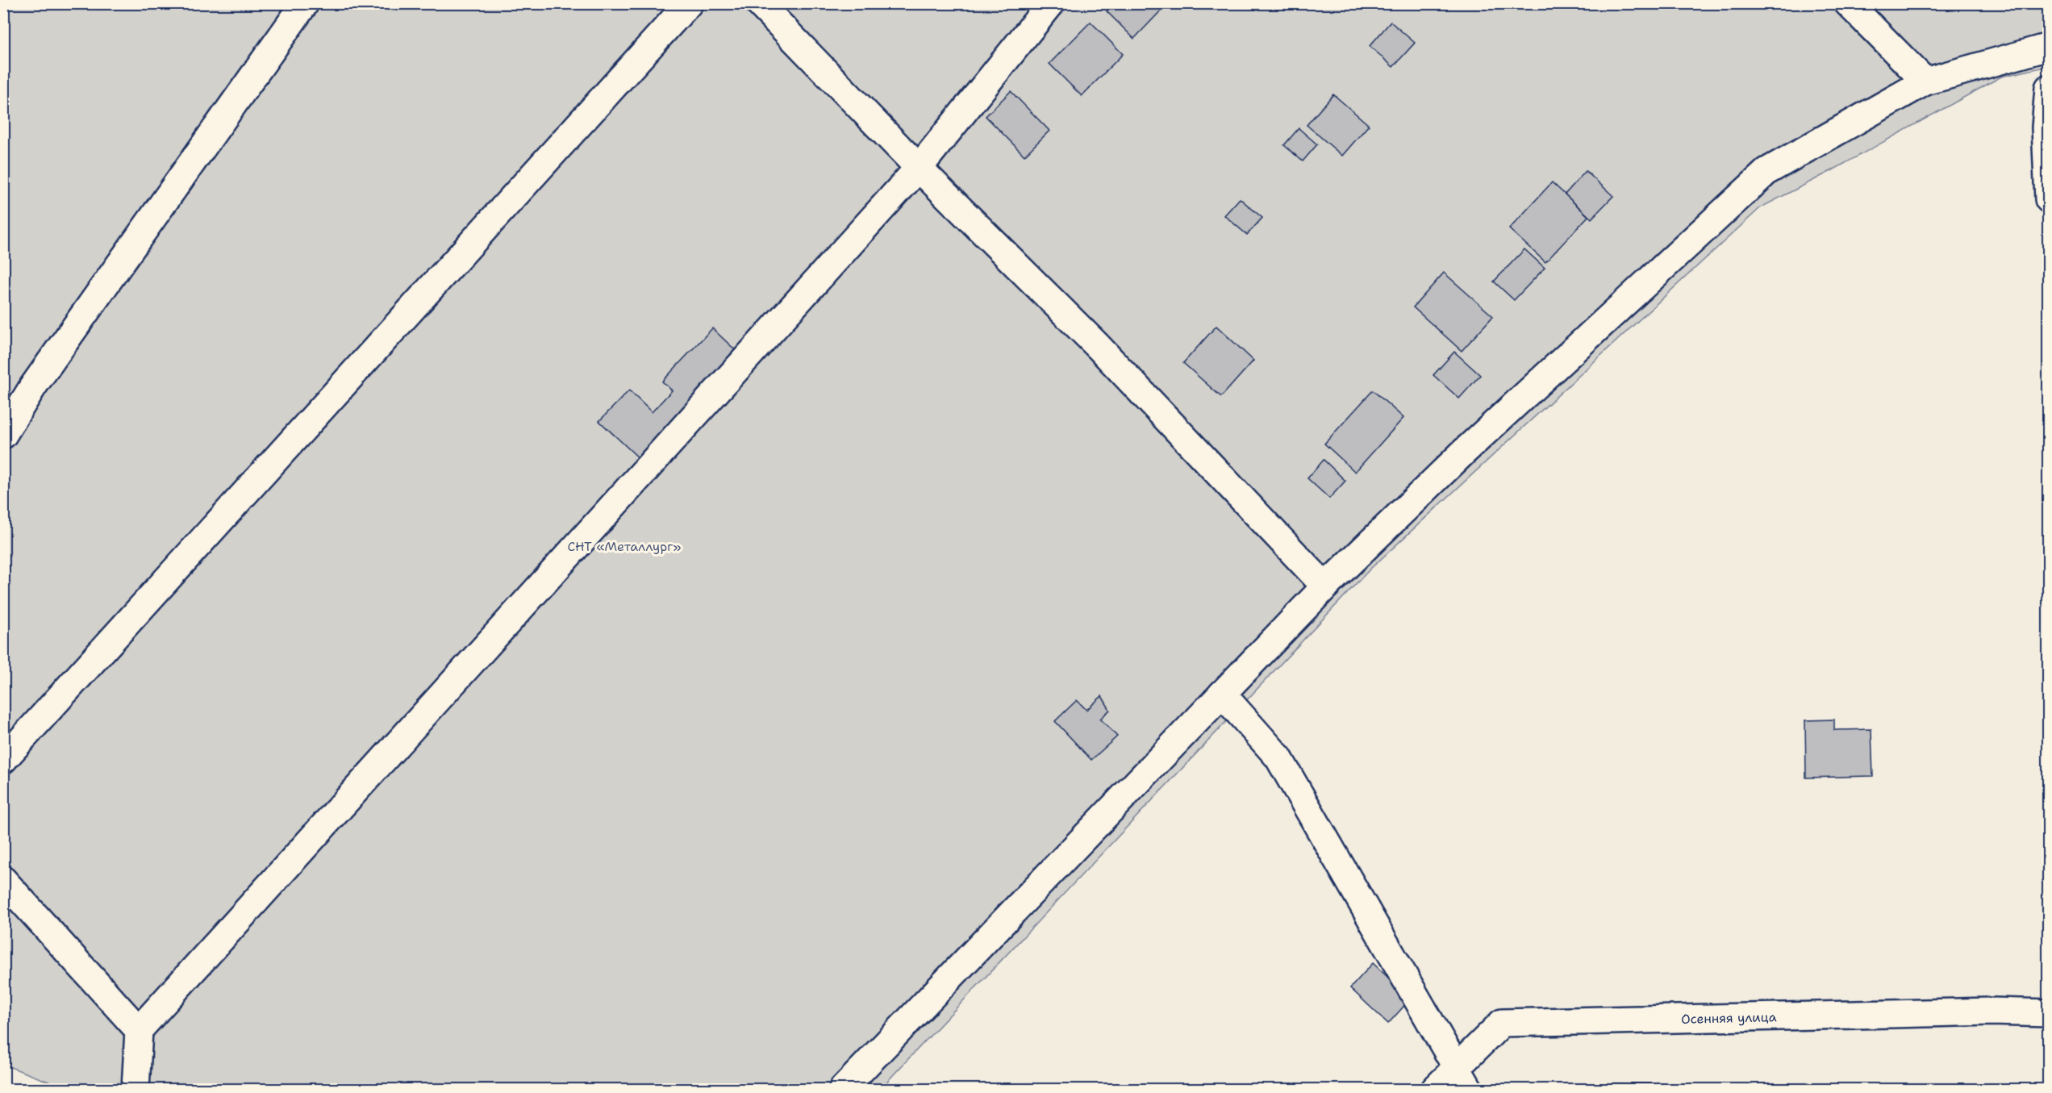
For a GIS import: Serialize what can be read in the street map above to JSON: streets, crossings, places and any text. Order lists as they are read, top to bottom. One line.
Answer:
{"streets":{"street":["Осенняя улица"]},"parks":["СНТ «Металлург»"]}
